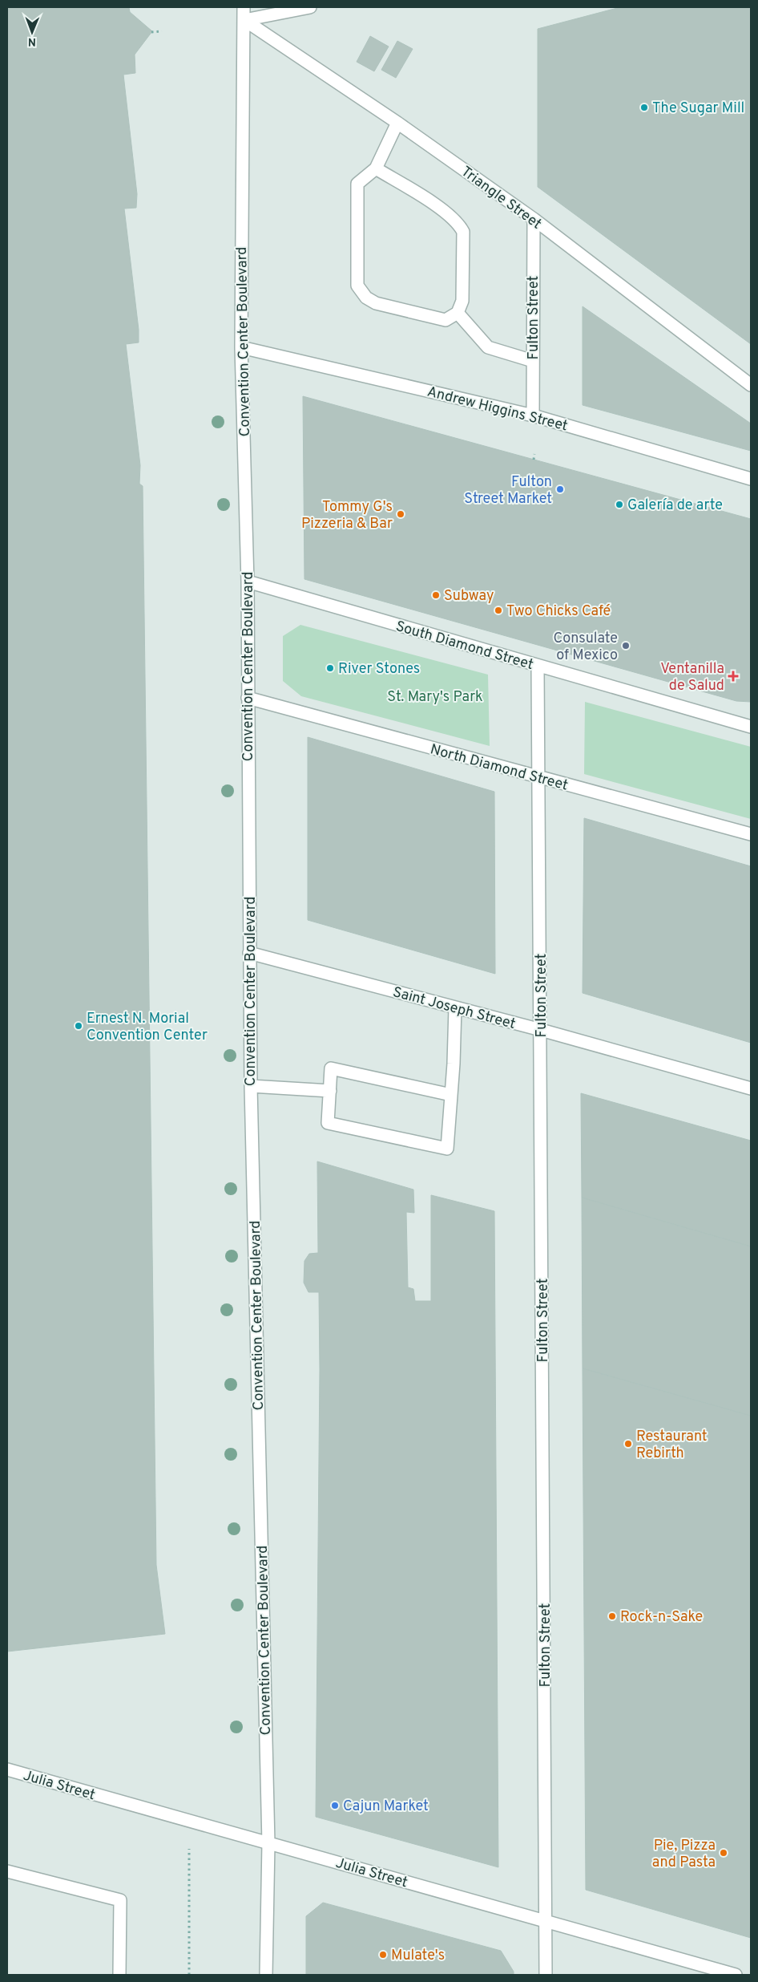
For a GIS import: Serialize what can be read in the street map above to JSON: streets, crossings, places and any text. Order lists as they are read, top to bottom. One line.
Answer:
{"streets":{"street":["Triangle Street","Fulton Street","Convention Center Boulevard","Andrew Higgins Street","South Diamond Street","North Diamond Street","Saint Joseph Street","Julia Street"]},"crossings":[["Triangle Street","Fulton Street"],["Triangle Street","Convention Center Boulevard"],["Fulton Street","Andrew Higgins Street"],["Fulton Street","South Diamond Street"],["Fulton Street","North Diamond Street"],["Fulton Street","Saint Joseph Street"],["Fulton Street","Julia Street"],["Convention Center Boulevard","Andrew Higgins Street"],["Convention Center Boulevard","South Diamond Street"],["Convention Center Boulevard","North Diamond Street"],["Convention Center Boulevard","Saint Joseph Street"],["Convention Center Boulevard","Julia Street"]],"parks":["St. Mary's Park"],"places":{"other":["The Sugar Mill","Fulton Street Market","Galería de arte","Tommy G's Pizzeria & Bar","Subway","Two Chicks Café","Consulate of Mexico","River Stones","Ernest N. Morial Convention Center","Restaurant Rebirth","Rock-n-Sake","Cajun Market","Pie, Pizza and Pasta","Mulate's"],"health":["Ventanilla de Salud"]},"north":"bottom"}
